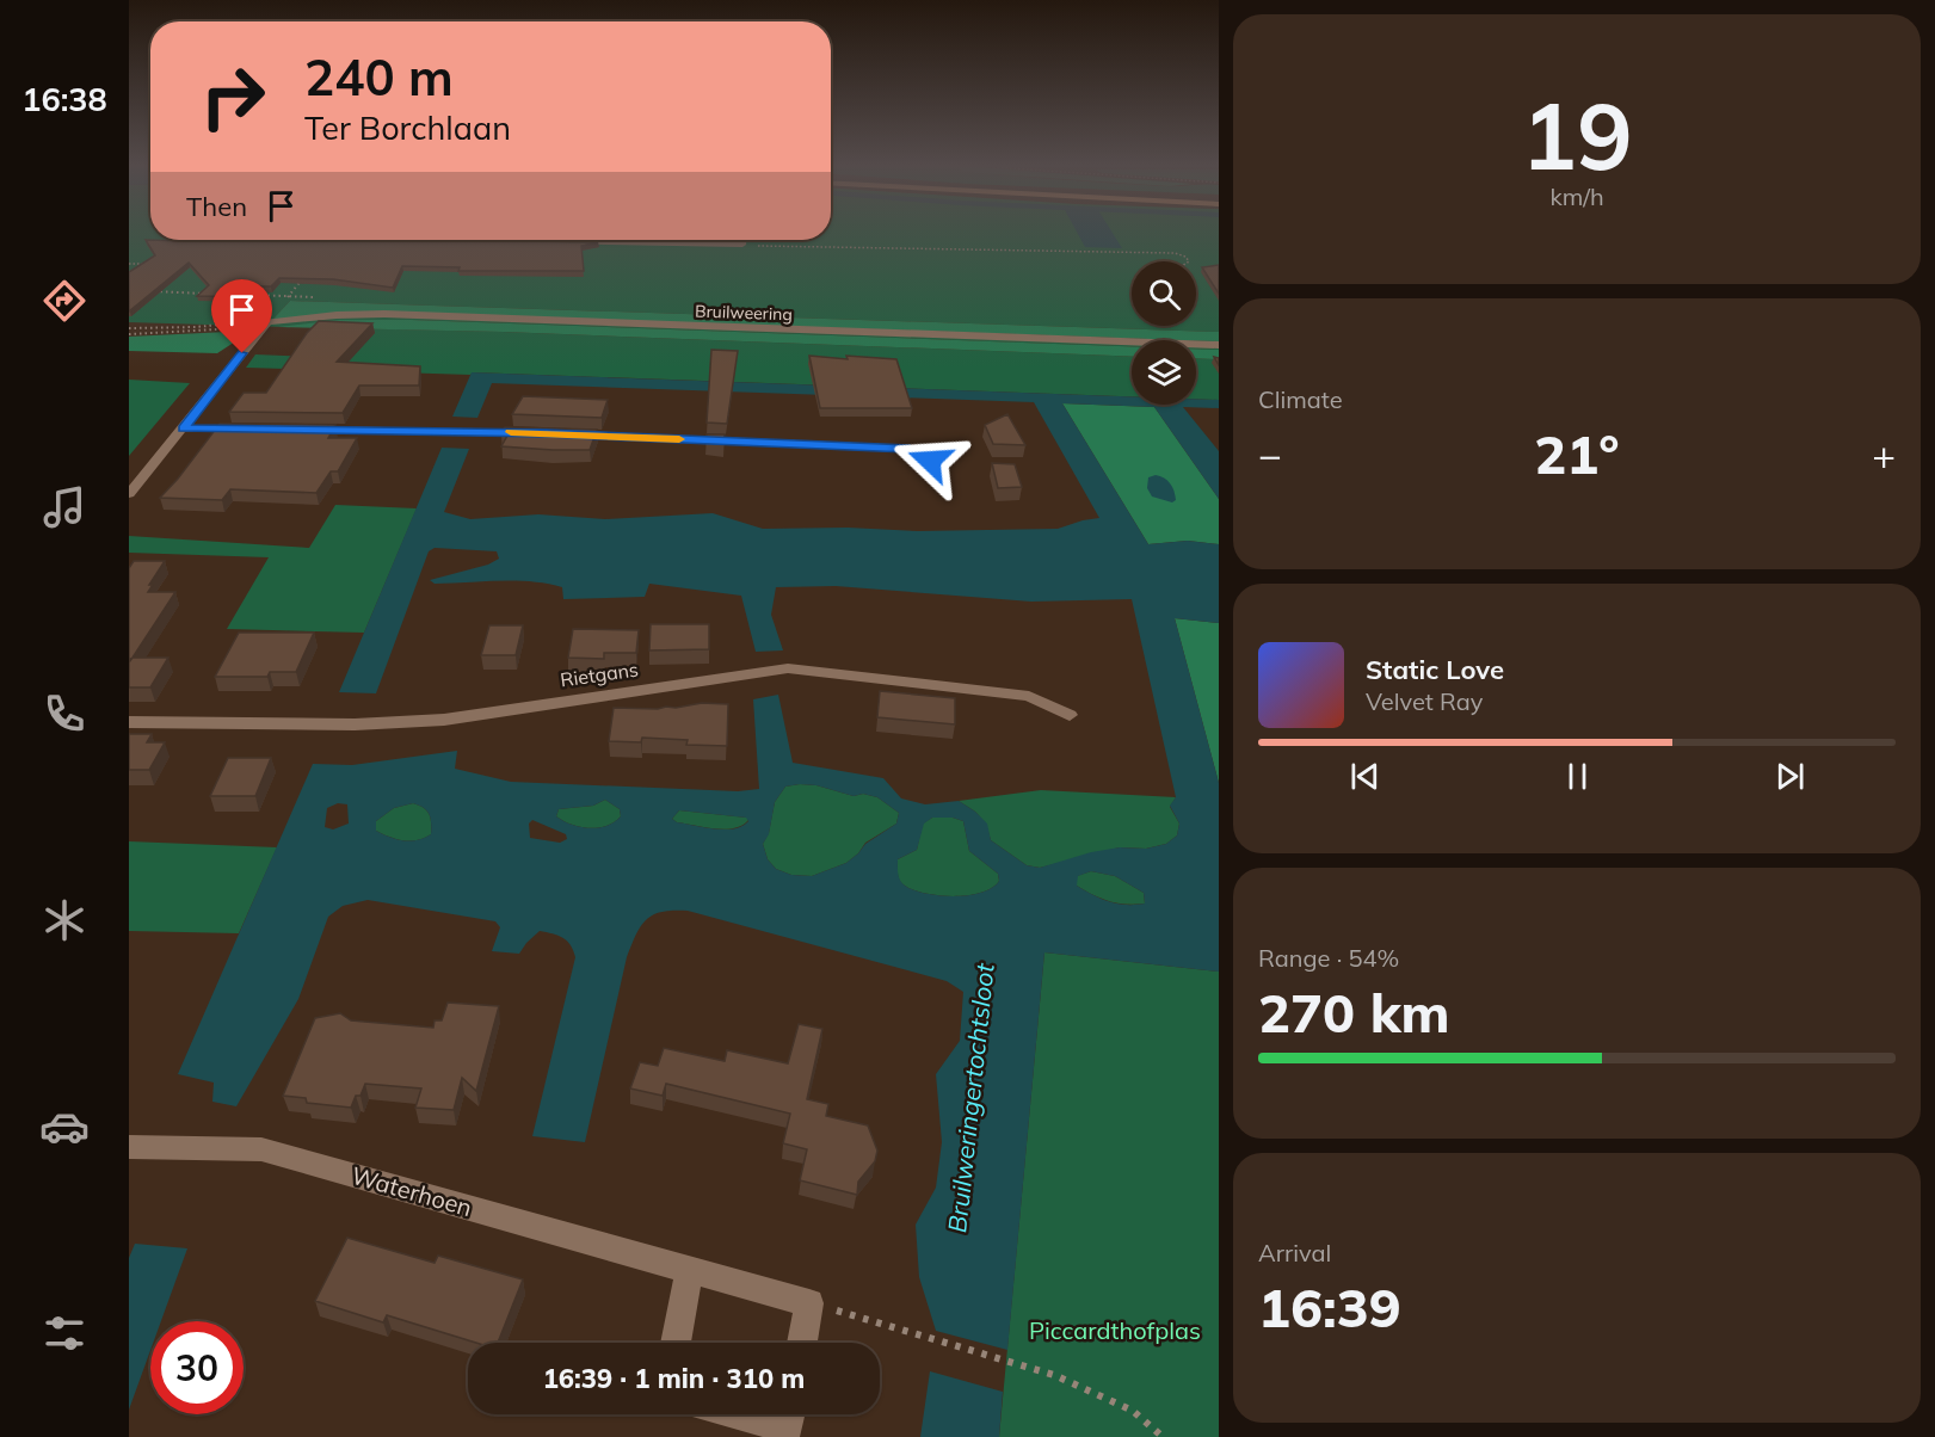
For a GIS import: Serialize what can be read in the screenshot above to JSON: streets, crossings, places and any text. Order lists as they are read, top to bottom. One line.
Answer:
{"streets":{"street":["Bruilweering","Rietgans","Waterhoen"]},"water":["Bruilweringertochtsloot"],"parks":["Piccardthofplas"],"page":{"tabs":"16:38","tile":[["19","km/h"],"Climate",["Range · 54%","270 km"],["Arrival","16:39"]],"turn":["240 m","Ter Borchlaan"],"then":"Then","heat":["−","21°","+"],"song":["Static Love","Velvet Ray"],"limit":"30","trip":"16:39 · 1 min · 310 m"}}
